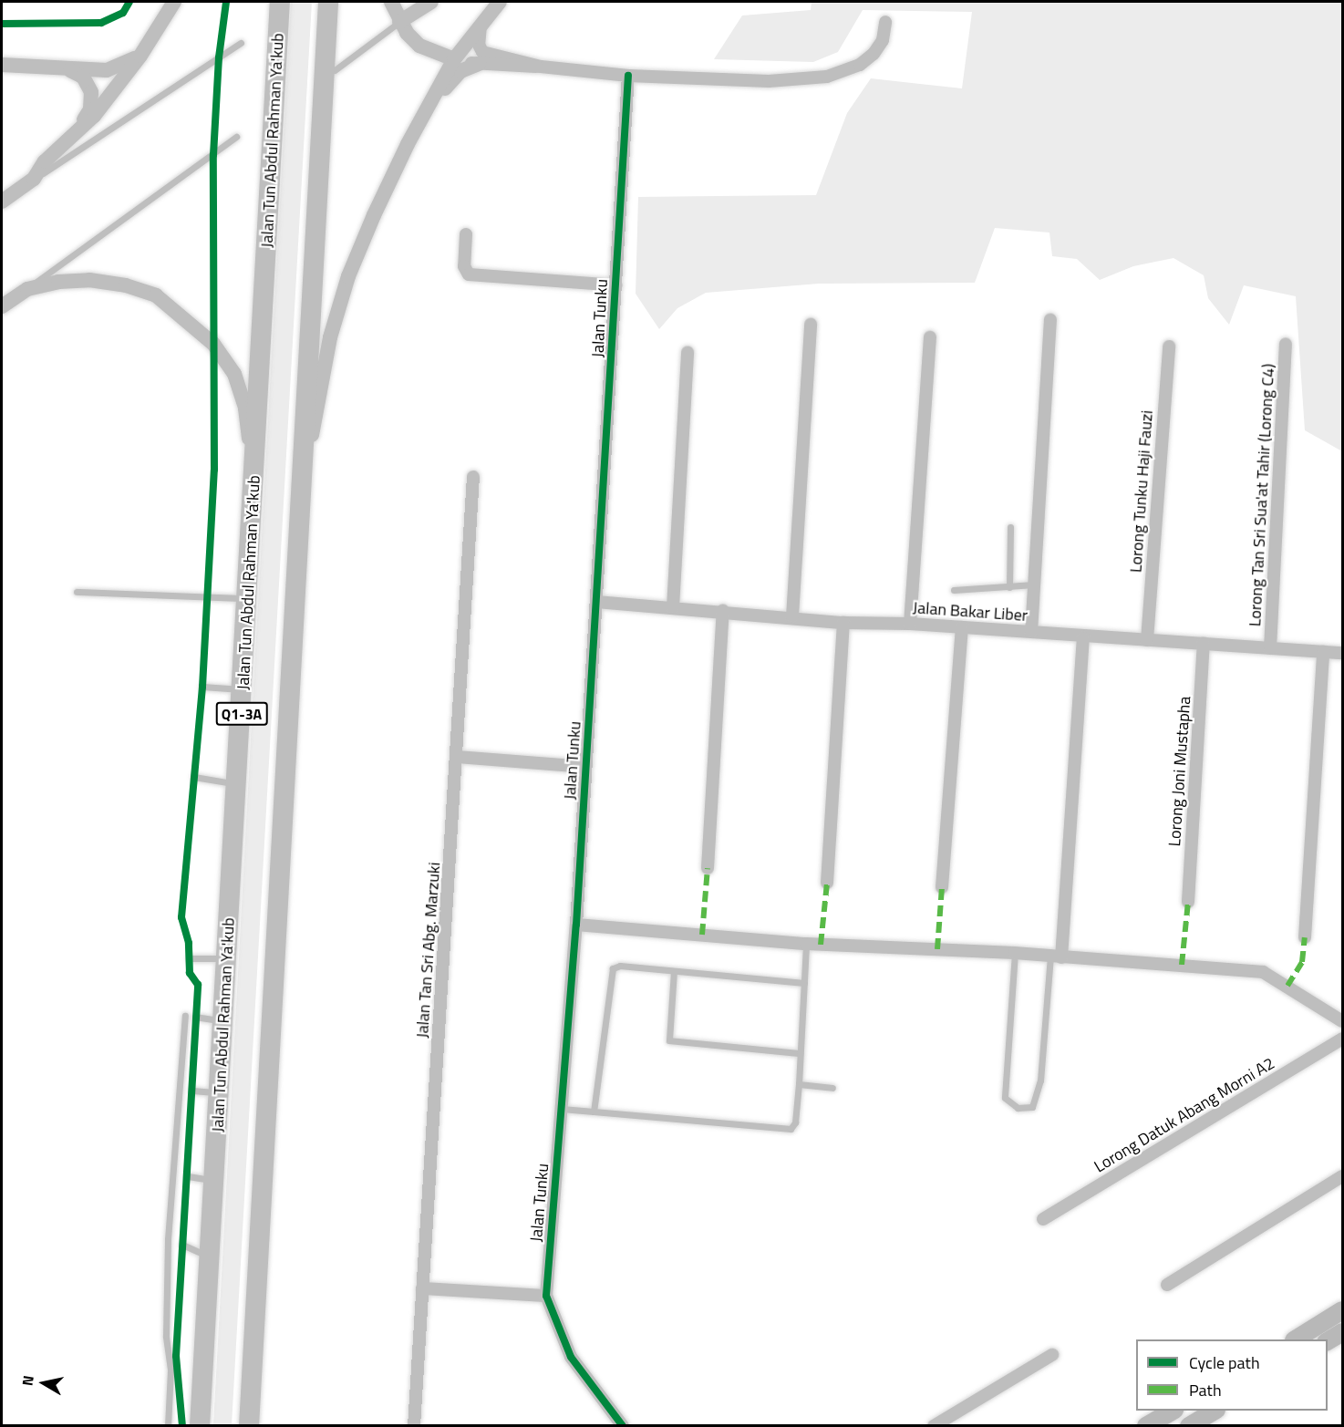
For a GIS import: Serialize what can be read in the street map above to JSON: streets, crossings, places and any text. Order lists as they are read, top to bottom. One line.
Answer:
{"streets":{"main road":["Jalan Tun Abdul Rahman Ya'kub","Q1-3A"],"street":["Jalan Tunku","Lorong Tunku Haji Fauzi","Lorong Tan Sri Sua'at Tahir (Lorong C4)","Jalan Bakar Liber","Lorong Joni Mustapha","Jalan Tan Sri Abg. Marzuki","Lorong Datuk Abang Morni A2"]},"crossings":[["Jalan Tunku","Jalan Bakar Liber"],["Lorong Tunku Haji Fauzi","Jalan Bakar Liber"],["Lorong Tan Sri Sua'at Tahir (Lorong C4)","Jalan Bakar Liber"],["Jalan Bakar Liber","Lorong Joni Mustapha"]],"legend":["Cycle path","Path"],"north":"left"}
